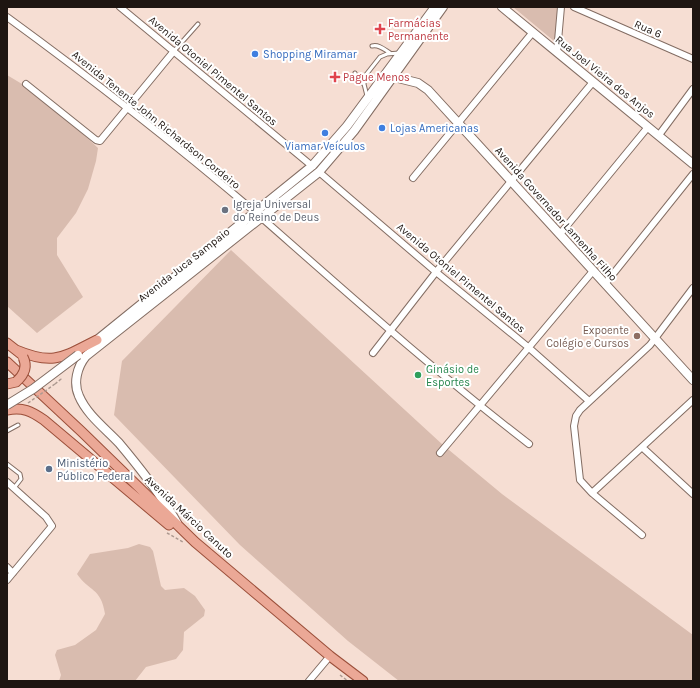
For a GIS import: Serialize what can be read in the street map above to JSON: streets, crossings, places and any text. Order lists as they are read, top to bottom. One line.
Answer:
{"streets":{"main road":["Rua Joel Vieira dos Anjos","Avenida Governador Lamenha Filho","Avenida Juca Sampaio","Avenida Márcio Canuto"],"street":["Rua 6","Avenida Otoniel Pimentel Santos","Avenida Tenente John Richardson Cordeiro"]},"crossings":[["Avenida Otoniel Pimentel Santos","Avenida Juca Sampaio"],["Avenida Tenente John Richardson Cordeiro","Avenida Juca Sampaio"],["Avenida Governador Lamenha Filho","Avenida Juca Sampaio"],["Avenida Juca Sampaio","Avenida Márcio Canuto"]],"places":{"health":["Farmácias Permanente","Pague Menos"],"other":["Shopping Miramar","Lojas Americanas","Viamar Veículos","Igreja Universal do Reino de Deus","Expoente Colégio e Cursos","Ginásio de Esportes","Ministério Público Federal"]}}
